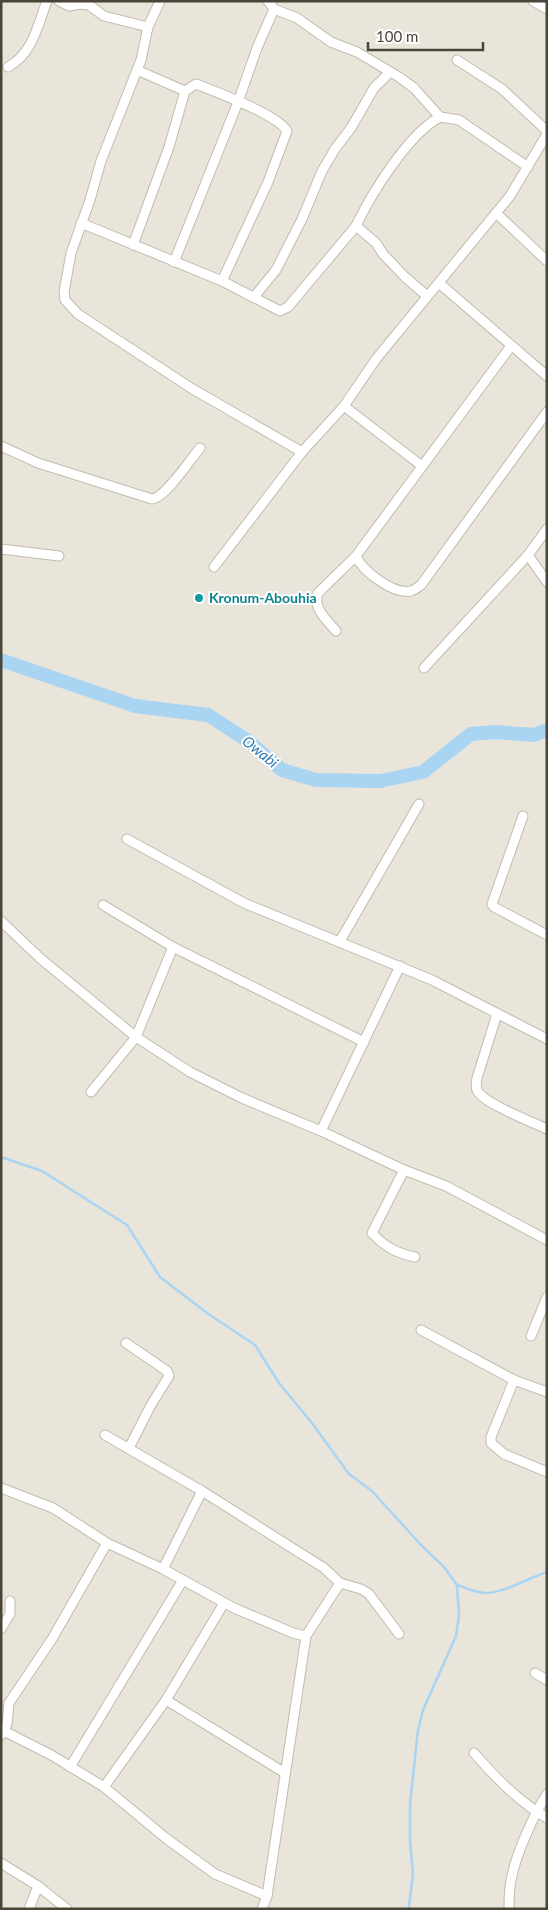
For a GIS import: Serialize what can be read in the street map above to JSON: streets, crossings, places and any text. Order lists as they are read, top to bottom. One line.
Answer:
{"water":["Owabi"],"places":["Kronum-Abouhia"],"scale_bar":"100 m"}
